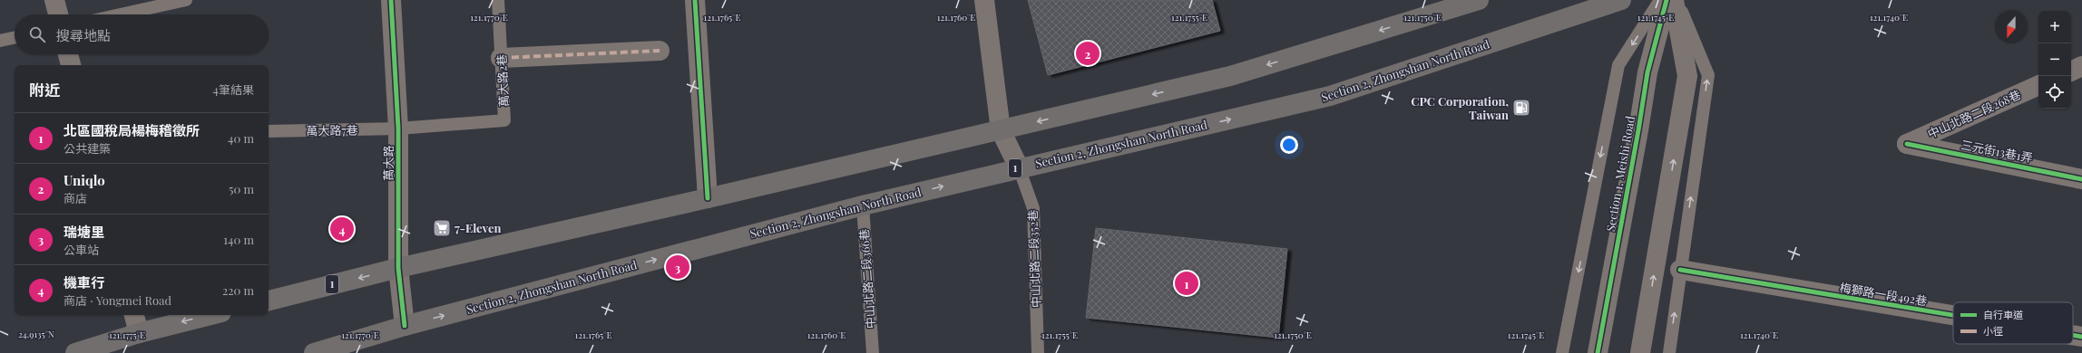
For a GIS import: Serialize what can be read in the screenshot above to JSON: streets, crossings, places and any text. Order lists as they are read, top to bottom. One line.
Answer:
{"streets":{"main road":["Section 2, Zhongshan North Road","1"],"street":["中山北路二段268巷","三元街13巷1弄","萬大路","Section 1, Meishi Road","梅獅路一段492巷"],"lane":["萬大路2巷","萬大路7巷","中山北路二段352巷","中山北路二段366巷"]},"crossings":[["Section 2, Zhongshan North Road","萬大路"],["Section 2, Zhongshan North Road","1"],["Section 2, Zhongshan North Road","中山北路二段352巷"],["Section 2, Zhongshan North Road","中山北路二段366巷"],["萬大路2巷","萬大路7巷"],["萬大路2巷","萬大路"],["中山北路二段268巷","三元街13巷1弄"],["萬大路7巷","萬大路"],["萬大路","1"]],"places":{"fuel station":["CPC Corporation, Taiwan"],"supermarket":["7-Eleven"]},"legend":["自行車道","小徑"],"north":"bottom","page":{"map_buttons":["+","−"],"search":"搜尋地點","pins":["2","4","3","1"],"heading":["附近","4筆結果"],"list":[{"mark":"1","name":"北區國稅局楊梅稽徵所","note":"公共建築","value":"40 m"},{"mark":"2","name":"Uniqlo","note":"商店","value":"50 m"},{"mark":"3","name":"瑞塘里","note":"公車站","value":"140 m"},{"mark":"4","name":"機車行","note":"商店 · Yongmei Road","value":"220 m"}]},"coordinates":["121.1770°E","121.1765°E","121.1760°E","121.1755°E","121.1750°E","121.1745°E","121.1740°E","24.9135°N","121.1775°E"]}
